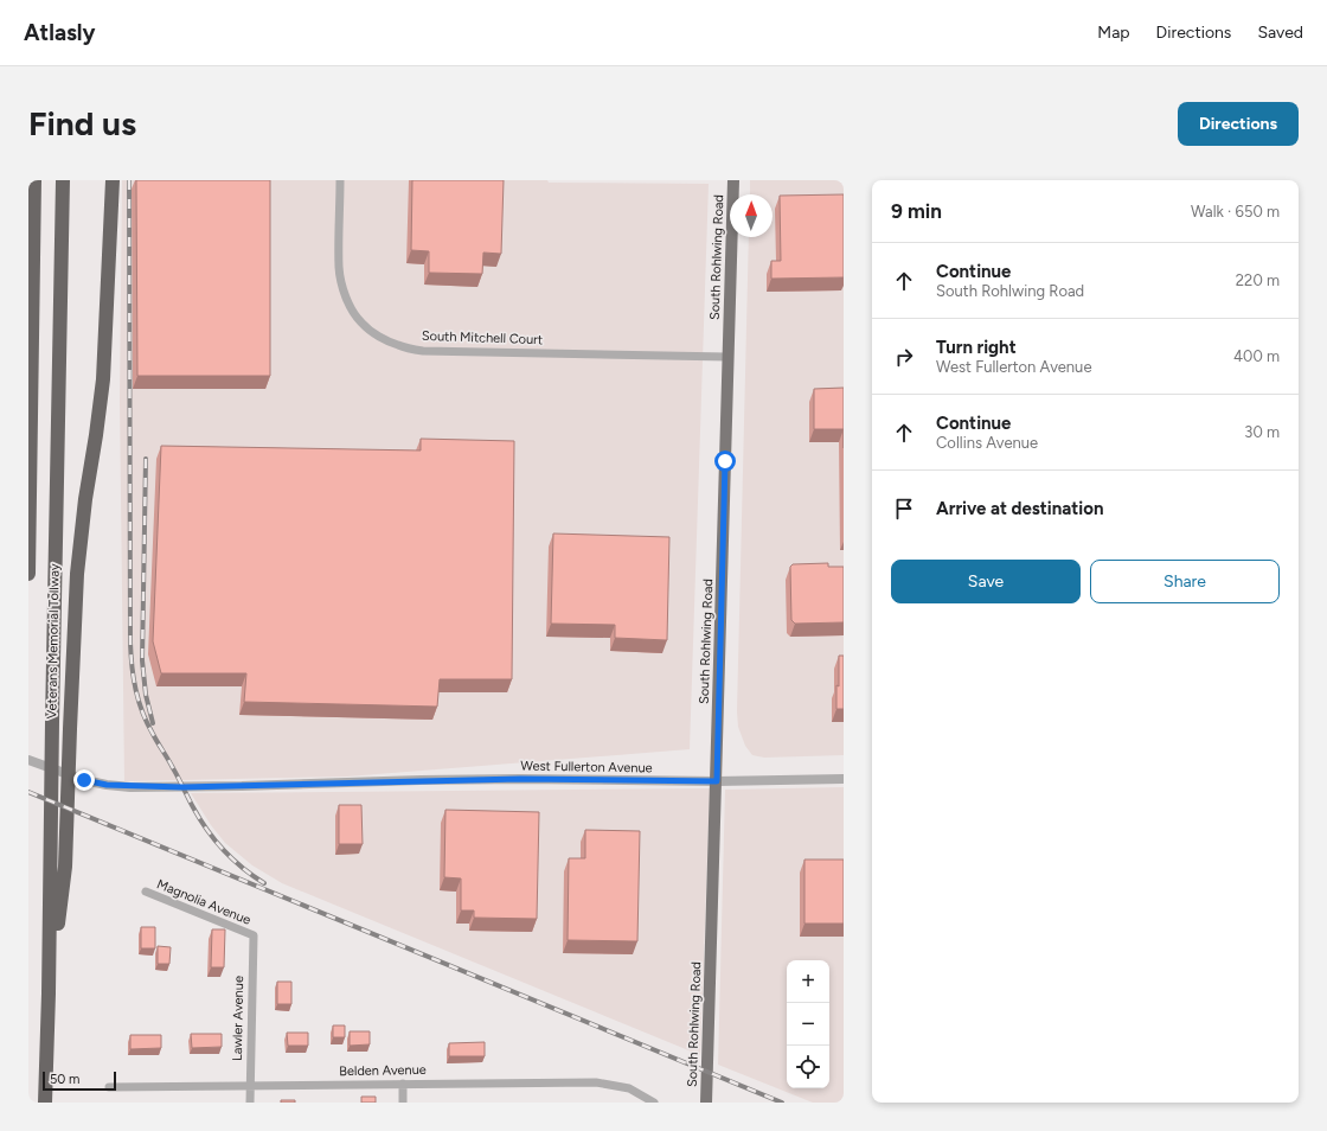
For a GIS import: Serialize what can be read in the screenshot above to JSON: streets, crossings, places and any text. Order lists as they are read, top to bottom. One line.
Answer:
{"streets":{"highway":["Veterans Memorial Tollway"],"main road":["South Rohlwing Road"],"street":["South Mitchell Court","West Fullerton Avenue","Magnolia Avenue","Lawler Avenue","Belden Avenue"]},"crossings":[["South Rohlwing Road","South Mitchell Court"],["South Rohlwing Road","West Fullerton Avenue"],["Magnolia Avenue","Lawler Avenue"],["Lawler Avenue","Belden Avenue"]],"scale_bar":"50 m","north":"top","page":{"header":"Atlasly","nav":["Map","Directions","Saved"],"buttons":["Directions",["Save","Share"]],"title":"Find us","heading":["9 min","Walk · 650 m"],"list":[["Continue","South Rohlwing Road","220 m"],["Turn right","West Fullerton Avenue","400 m"],["Continue","Collins Avenue","30 m"],"Arrive at destination"],"map_buttons":["+","−"],"scale":"50 m"}}
